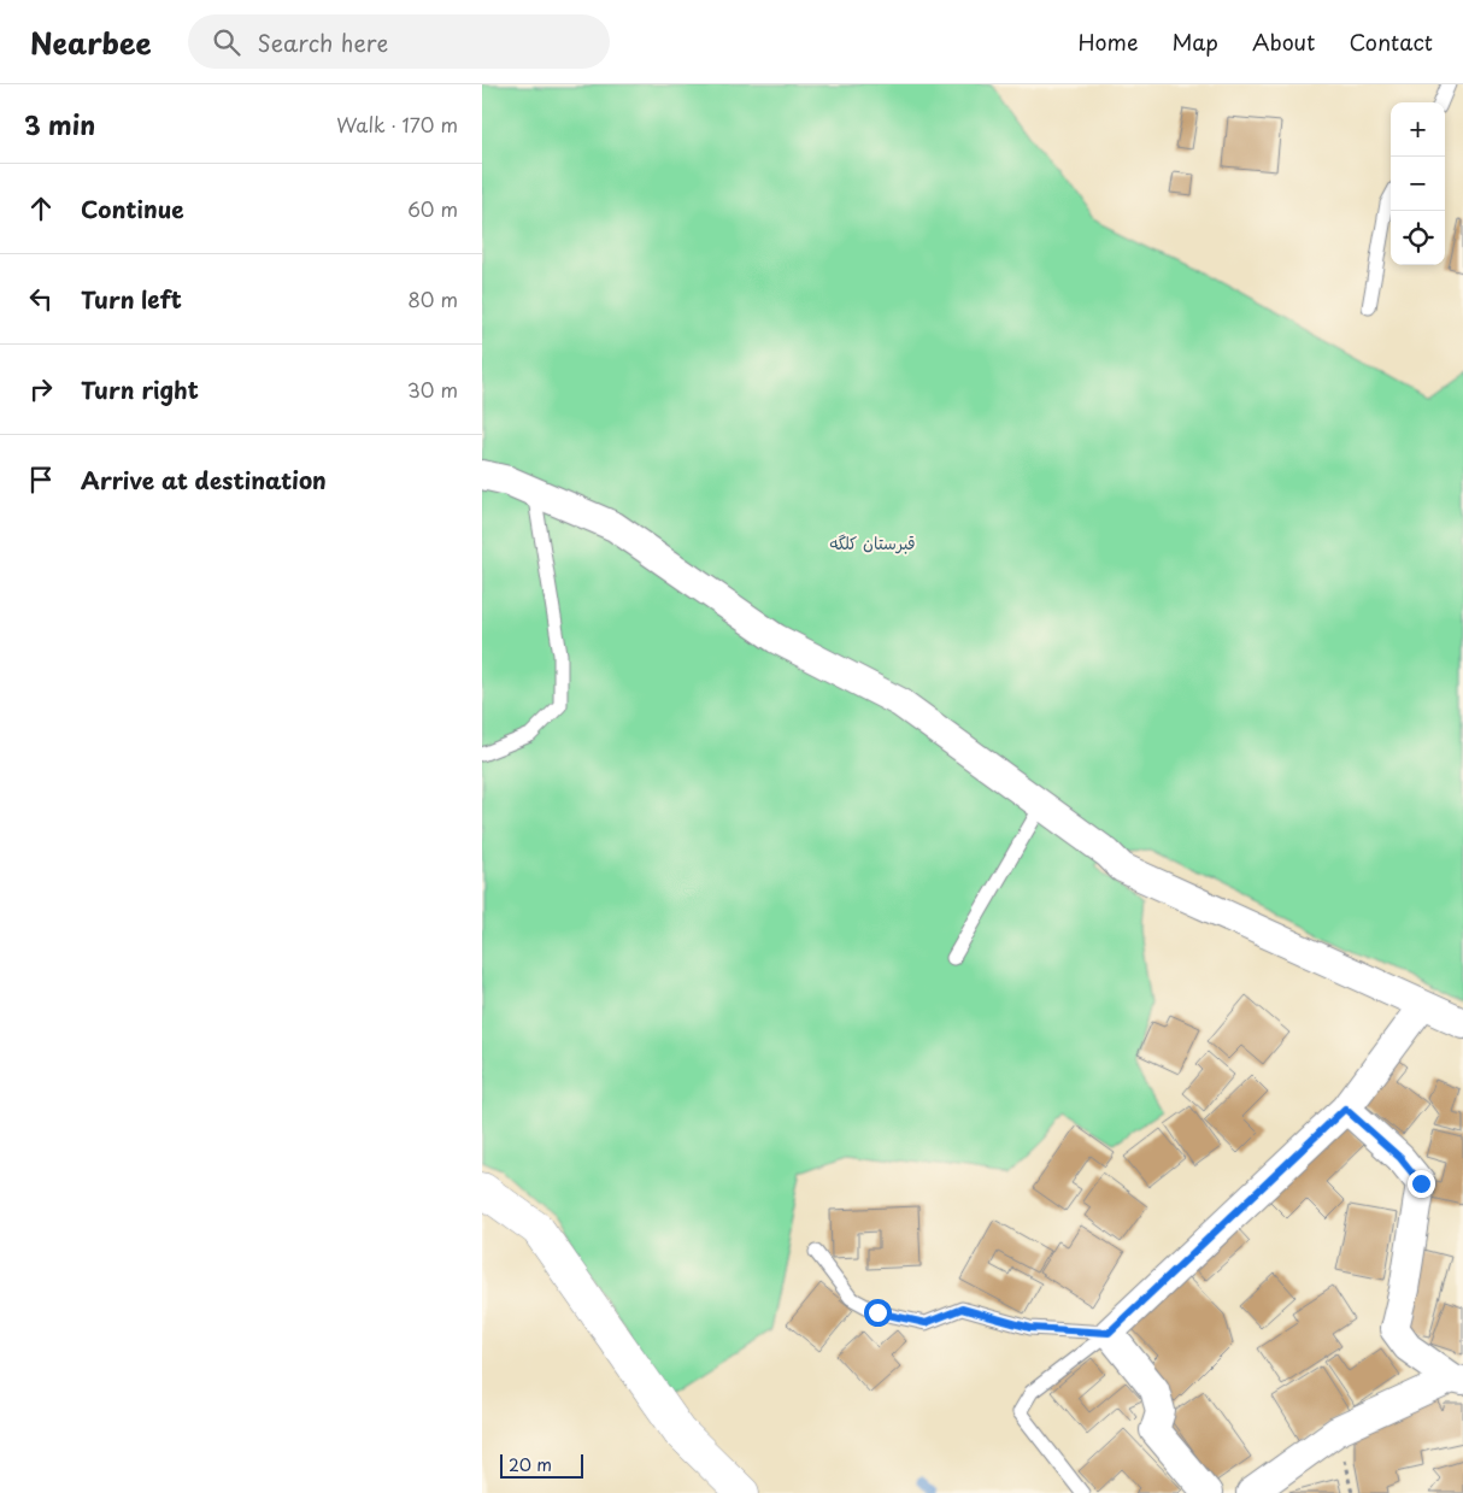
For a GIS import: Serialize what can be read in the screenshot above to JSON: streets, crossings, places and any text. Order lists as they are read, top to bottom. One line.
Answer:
{"parks":["قبرستان کلگه"],"scale_bar":"20 m","page":{"header":"Nearbee","search":"Search here","nav":["Home","Map","About","Contact"],"heading":["3 min","Walk · 170 m"],"map_buttons":["+","−"],"list":[["Continue","60 m"],["Turn left","80 m"],["Turn right","30 m"],"Arrive at destination"],"scale":"20 m"}}
